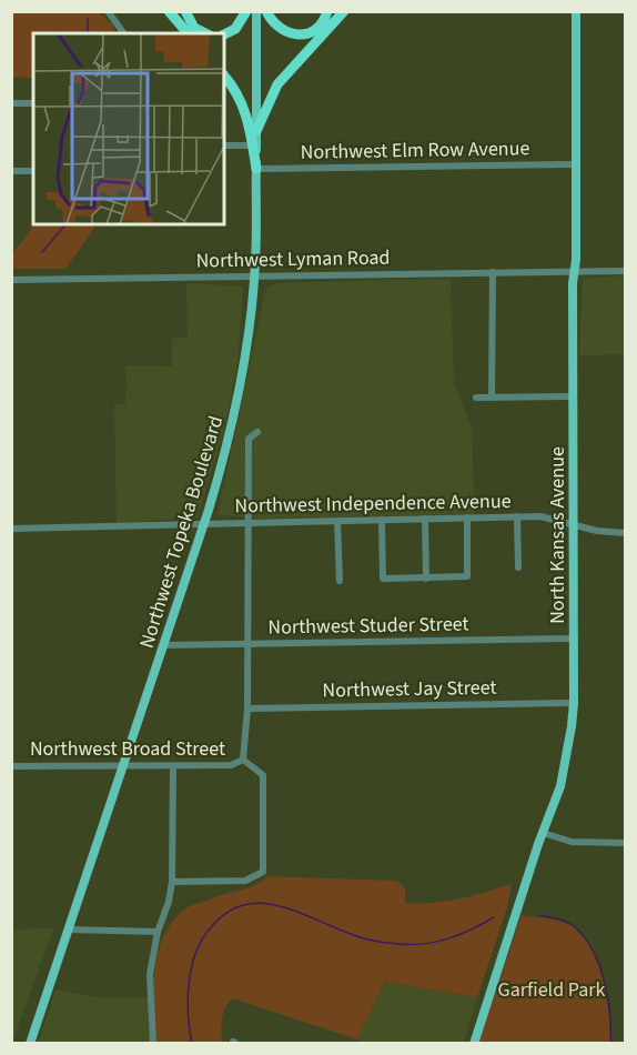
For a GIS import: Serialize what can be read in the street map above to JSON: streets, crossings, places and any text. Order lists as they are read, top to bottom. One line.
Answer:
{"streets":{"main road":["Northwest Topeka Boulevard","North Kansas Avenue"],"street":["Northwest Elm Row Avenue","Northwest Lyman Road","Northwest Independence Avenue","Northwest Studer Street","Northwest Jay Street","Northwest Broad Street"]},"crossings":[["Northwest Elm Row Avenue","Northwest Topeka Boulevard"],["Northwest Elm Row Avenue","North Kansas Avenue"],["Northwest Lyman Road","Northwest Topeka Boulevard"],["Northwest Lyman Road","North Kansas Avenue"],["Northwest Independence Avenue","Northwest Topeka Boulevard"],["Northwest Independence Avenue","North Kansas Avenue"],["Northwest Topeka Boulevard","Northwest Studer Street"],["Northwest Topeka Boulevard","Northwest Broad Street"],["North Kansas Avenue","Northwest Studer Street"],["North Kansas Avenue","Northwest Jay Street"]],"parks":["Garfield Park"]}
